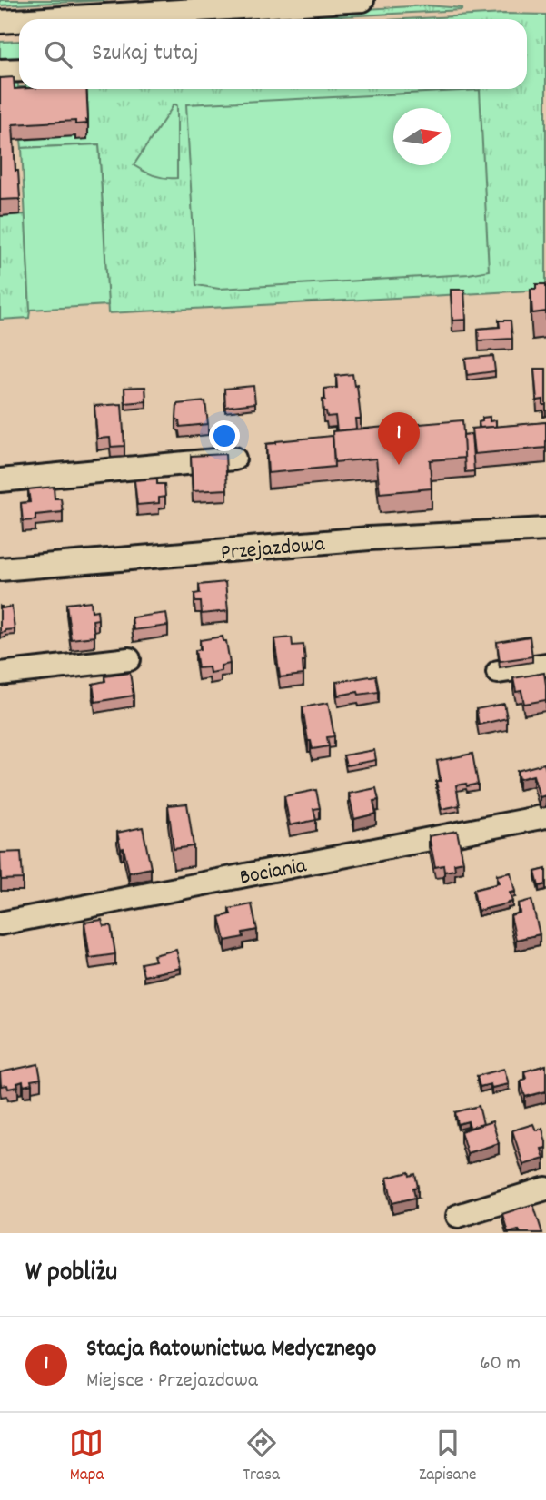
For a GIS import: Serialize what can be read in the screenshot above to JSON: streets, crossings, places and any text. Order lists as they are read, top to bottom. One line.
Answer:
{"streets":{"street":["Przejazdowa","Bociania"]},"north":"right","page":{"search":"Szukaj tutaj","pins":"1","heading":"W pobliżu","list":[{"mark":"1","name":"Stacja Ratownictwa Medycznego","note":"Miejsce · Przejazdowa","value":"60 m"}],"nav":["Mapa","Trasa","Zapisane"]}}
